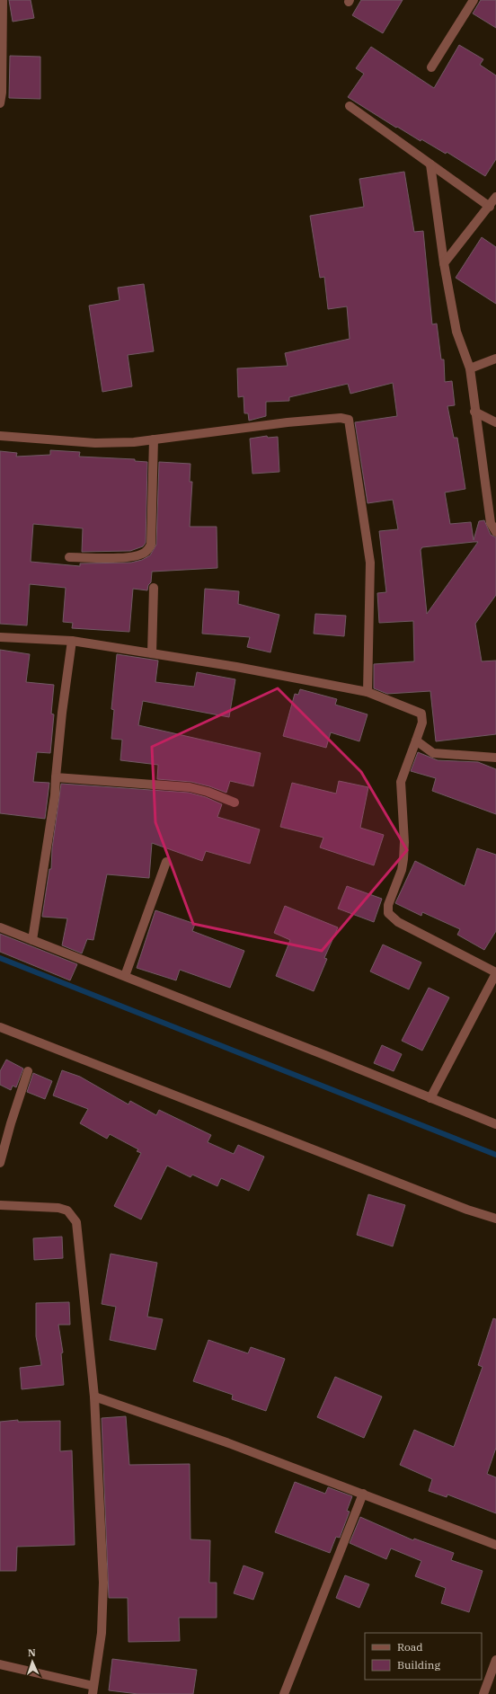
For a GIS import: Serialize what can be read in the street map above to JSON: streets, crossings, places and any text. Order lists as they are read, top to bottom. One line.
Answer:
{"legend":["Road","Building"],"north":"top"}
